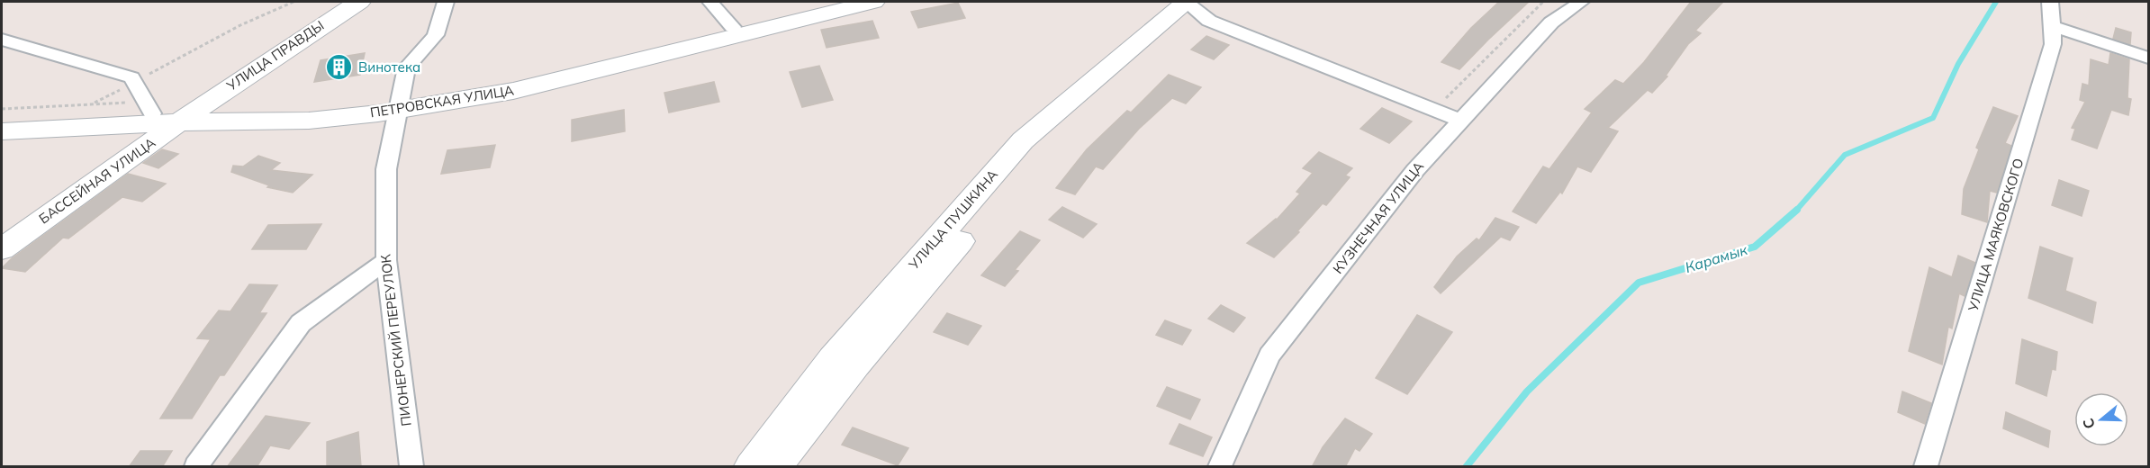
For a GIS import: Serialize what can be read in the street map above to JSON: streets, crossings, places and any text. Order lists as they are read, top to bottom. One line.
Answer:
{"streets":{"street":["УЛИЦА ПРАВДЫ","ПЕТРОВСКАЯ УЛИЦА","БАССЕЙНАЯ УЛИЦА","КУЗНЕЧНАЯ УЛИЦА","УЛИЦА ПУШКИНА","УЛИЦА МАЯКОВСКОГО","ПИОНЕРСКИЙ ПЕРЕУЛОК"]},"crossings":[["УЛИЦА ПРАВДЫ","ПЕТРОВСКАЯ УЛИЦА"],["УЛИЦА ПРАВДЫ","БАССЕЙНАЯ УЛИЦА"],["ПЕТРОВСКАЯ УЛИЦА","БАССЕЙНАЯ УЛИЦА"],["ПЕТРОВСКАЯ УЛИЦА","ПИОНЕРСКИЙ ПЕРЕУЛОК"]],"water":["Карамык"],"places":{"building":["Винотека"]},"north":"left"}
